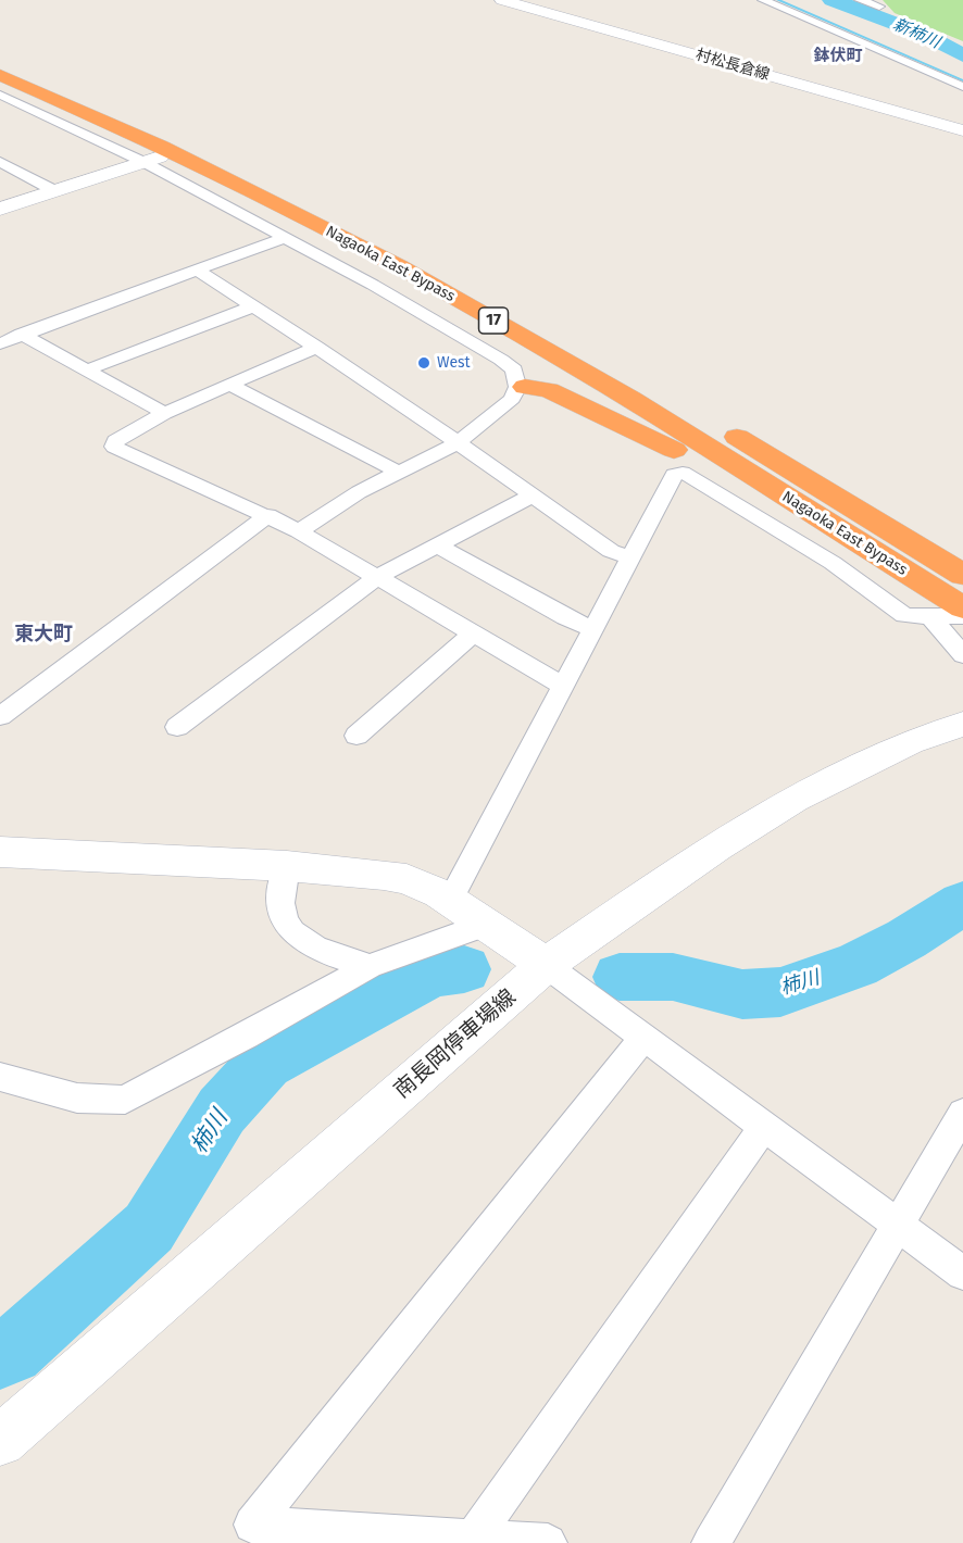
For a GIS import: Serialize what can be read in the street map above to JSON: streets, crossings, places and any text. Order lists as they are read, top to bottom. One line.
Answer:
{"streets":{"highway":["Nagaoka East Bypass","17"],"main road":["村松長倉線","南長岡停車場線"]},"districts":["鉢伏町","東大町"],"water":["新柿川","柿川"],"places":["West"]}
